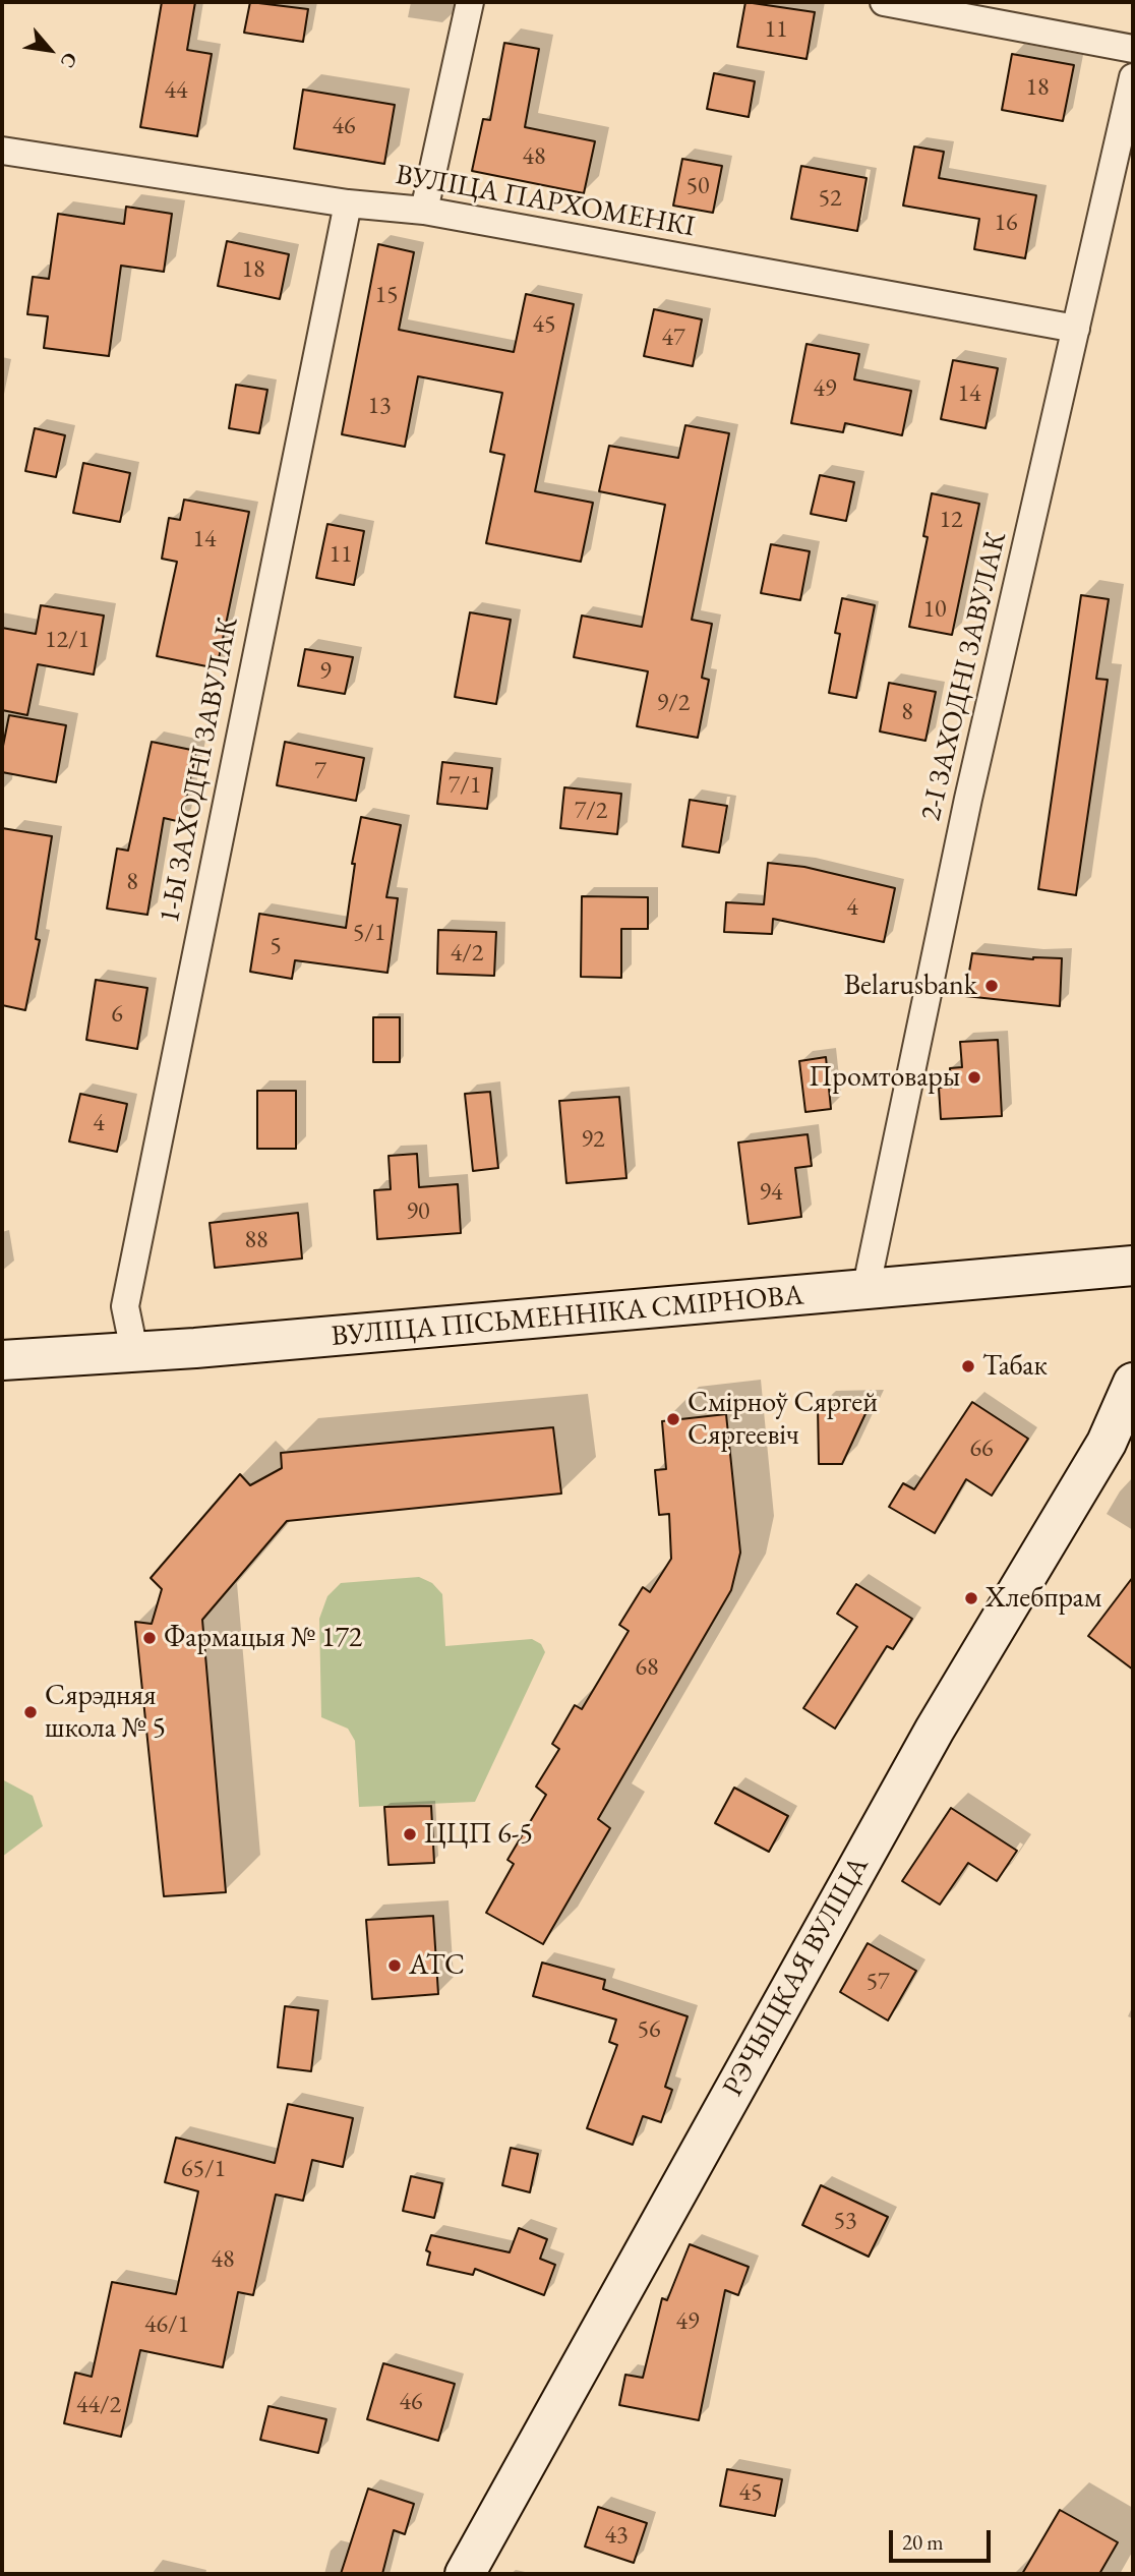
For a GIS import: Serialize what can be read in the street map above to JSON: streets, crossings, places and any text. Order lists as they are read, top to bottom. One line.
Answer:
{"streets":{"main road":["ВУЛІЦА ПІСЬМЕННІКА СМІРНОВА","РЭЧЫЦКАЯ ВУЛІЦА"],"street":["ВУЛІЦА ПАРХОМЕНКІ","2-І ЗАХОДНІ ЗАВУЛАК","1-Ы ЗАХОДНІ ЗАВУЛАК"]},"crossings":[["ВУЛІЦА ПАРХОМЕНКІ","2-І ЗАХОДНІ ЗАВУЛАК"],["ВУЛІЦА ПАРХОМЕНКІ","1-Ы ЗАХОДНІ ЗАВУЛАК"],["2-І ЗАХОДНІ ЗАВУЛАК","ВУЛІЦА ПІСЬМЕННІКА СМІРНОВА"],["1-Ы ЗАХОДНІ ЗАВУЛАК","ВУЛІЦА ПІСЬМЕННІКА СМІРНОВА"]],"places":["Belarusbank","Промтовары","Табак","Смірноў Сяргей Сяргеевіч","Хлебпрам","Фармацыя № 172","Сярэдняя школа № 5","ЦЦП 6-5","АТС"],"house_numbers":["11","18","44","46","48","50","52","16","18","15","45","47","49","14","13","12","14","11","10","12/1","9","9/2","8","7","7/1","7/2","8","4","5/1","5","4/2","6","4","92","94","90","88","66","68","57","56","65/1","53","48","49","46/1","46","44/2","45","43"],"scale_bar":"20 m","north":"bottom right"}
